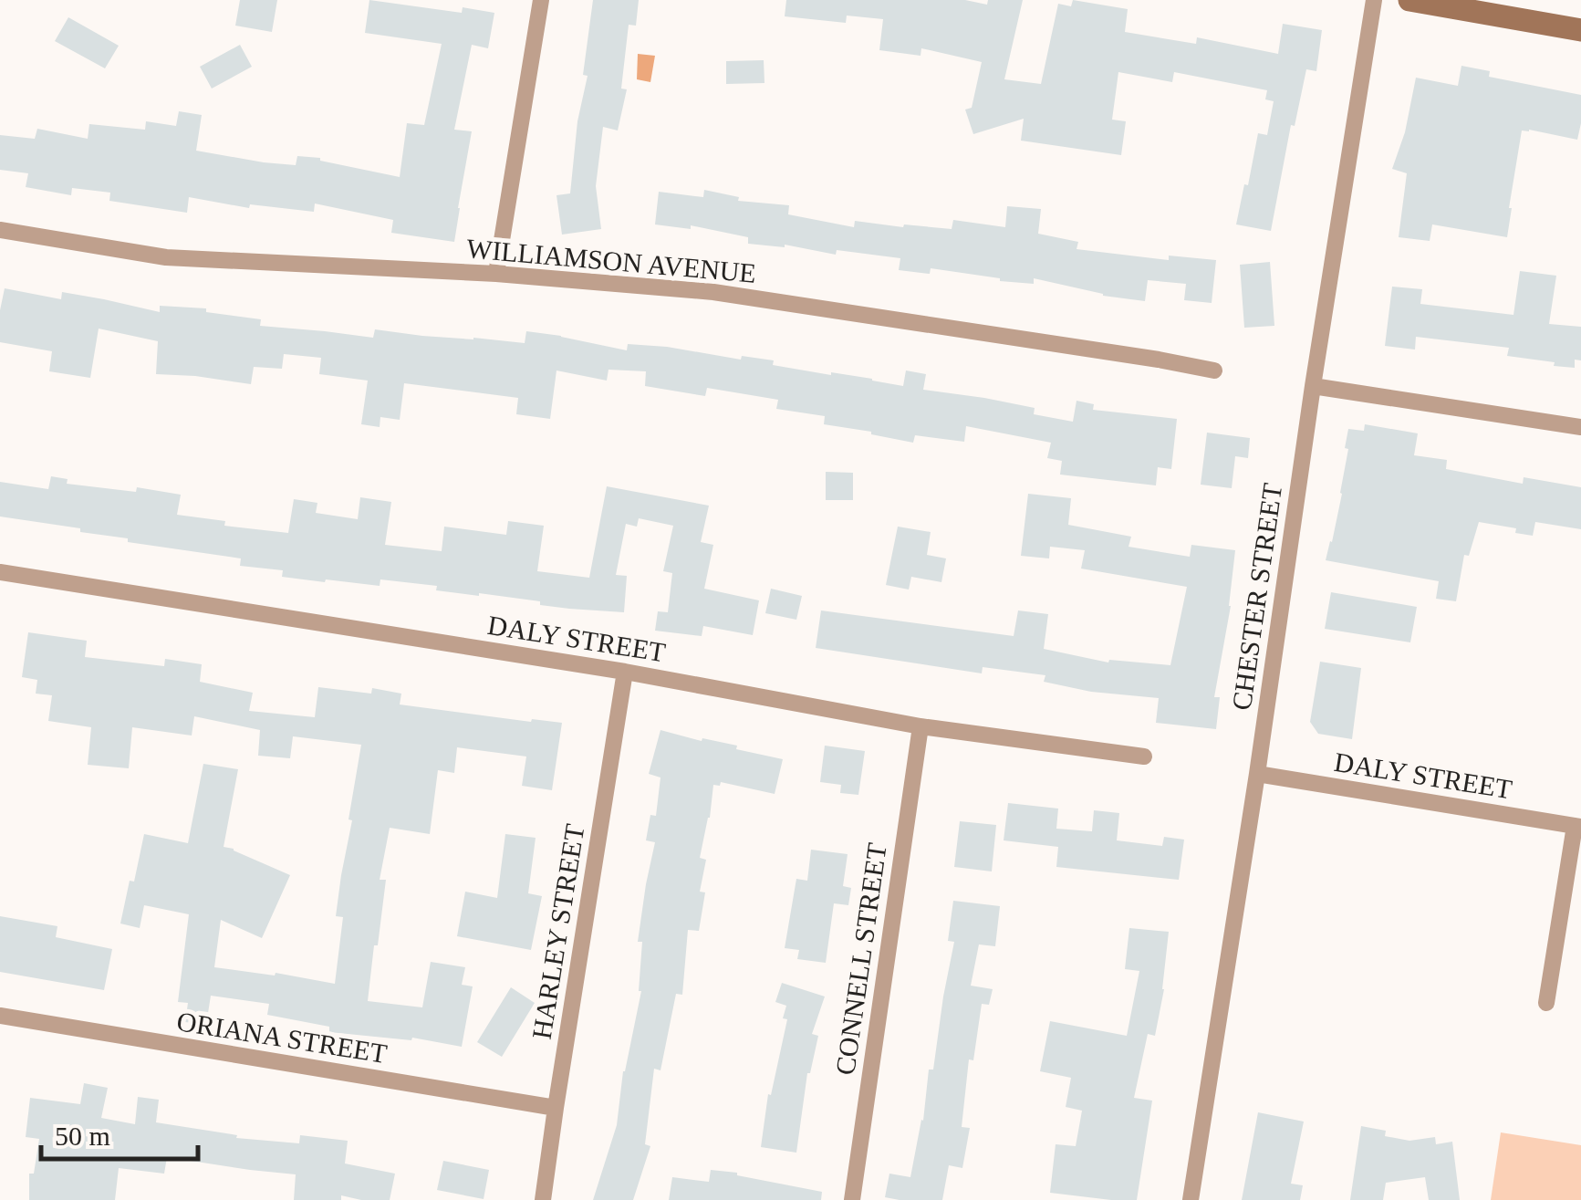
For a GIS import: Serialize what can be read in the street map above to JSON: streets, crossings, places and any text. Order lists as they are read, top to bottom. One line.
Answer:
{"streets":{"street":["WILLIAMSON AVENUE","CHESTER STREET","DALY STREET","HARLEY STREET","CONNELL STREET","ORIANA STREET"]},"crossings":[["CHESTER STREET","DALY STREET"],["DALY STREET","HARLEY STREET"],["DALY STREET","CONNELL STREET"],["HARLEY STREET","ORIANA STREET"]],"scale_bar":"50 m"}
